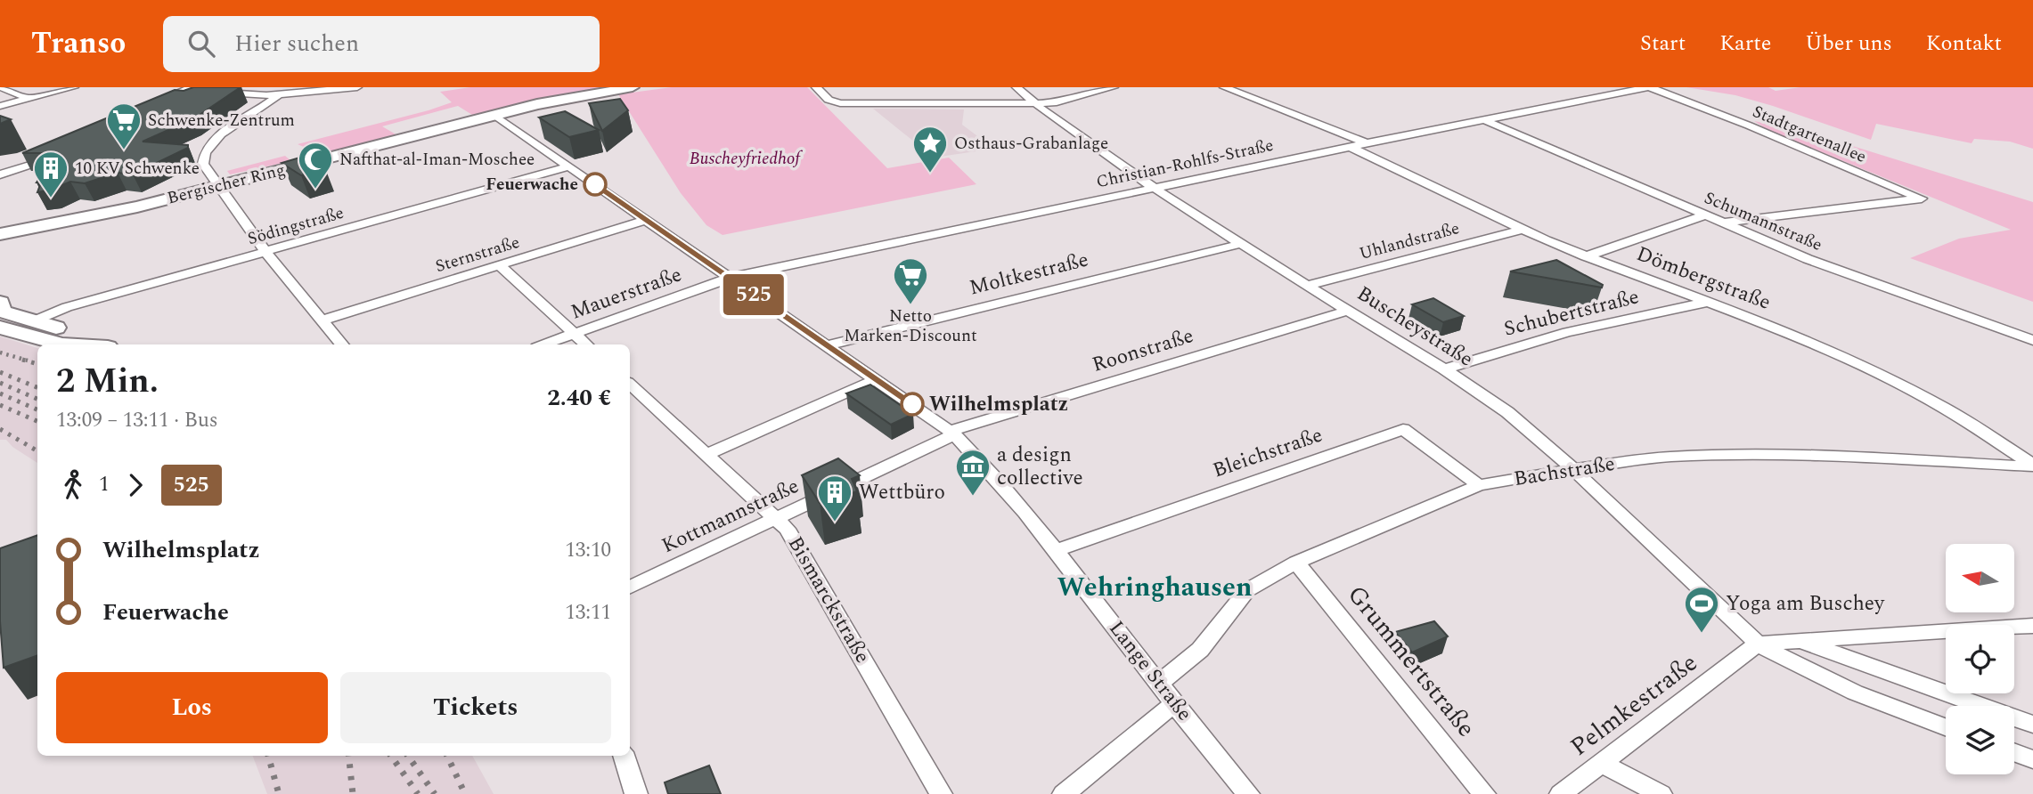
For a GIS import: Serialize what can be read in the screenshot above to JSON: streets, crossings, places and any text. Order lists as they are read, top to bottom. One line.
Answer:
{"streets":{"main road":["Bergischer Ring"],"street":["Stadtgartenallee","Christian-Rohlfs-Straße","Schumannstraße","Södingstraße","Uhlandstraße","Sternstraße","Moltkestraße","Dömbergstraße","Mauerstraße","Schubertstraße","Buscheystraße","Roonstraße","Bleichstraße","Bachstraße","Kottmannstraße","Bismarckstraße","Grummertstraße","Lange Straße","Pelmkestraße"]},"crossings":[["Stadtgartenallee","Christian-Rohlfs-Straße"],["Stadtgartenallee","Schumannstraße"],["Christian-Rohlfs-Straße","Schumannstraße"],["Christian-Rohlfs-Straße","Dömbergstraße"],["Christian-Rohlfs-Straße","Mauerstraße"],["Christian-Rohlfs-Straße","Buscheystraße"],["Christian-Rohlfs-Straße","Lange Straße"],["Bergischer Ring","Lange Straße"],["Södingstraße","Lange Straße"],["Uhlandstraße","Dömbergstraße"],["Uhlandstraße","Buscheystraße"],["Sternstraße","Lange Straße"],["Moltkestraße","Buscheystraße"],["Moltkestraße","Lange Straße"],["Dömbergstraße","Schubertstraße"],["Dömbergstraße","Bachstraße"],["Mauerstraße","Lange Straße"],["Schubertstraße","Buscheystraße"],["Buscheystraße","Roonstraße"],["Buscheystraße","Bachstraße"],["Buscheystraße","Pelmkestraße"],["Roonstraße","Kottmannstraße"],["Roonstraße","Lange Straße"],["Bleichstraße","Bachstraße"],["Bleichstraße","Lange Straße"],["Bachstraße","Grummertstraße"],["Bachstraße","Lange Straße"],["Kottmannstraße","Bismarckstraße"],["Kottmannstraße","Lange Straße"]],"districts":["Wehringhausen"],"parks":["Buscheyfriedhof"],"places":{"supermarket":["Schwenke-Zentrum","Netto Marken-Discount"],"place":["Osthaus-Grabanlage"],"other":["Feuerwache","Wilhelmsplatz"],"mosque":["Nafthat-al-Iman-Moschee"],"building":["10 KV Schwenke","Wettbüro"],"museum":["a design collective"],"sports":["Yoga am Buschey"]},"lines":["bus line 525"],"north":"left","page":{"header":"Transo","search":"Hier suchen","nav":["Start","Karte","Über uns","Kontakt"],"on_map":"525","heading":["2 Min.","13:09 – 13:11 · Bus","2.40 €"],"legs":["1","525"],"list":[{"name":"Wilhelmsplatz","value":"13:10"},{"name":"Feuerwache","value":"13:11"}],"buttons":["Los","Tickets"]}}
